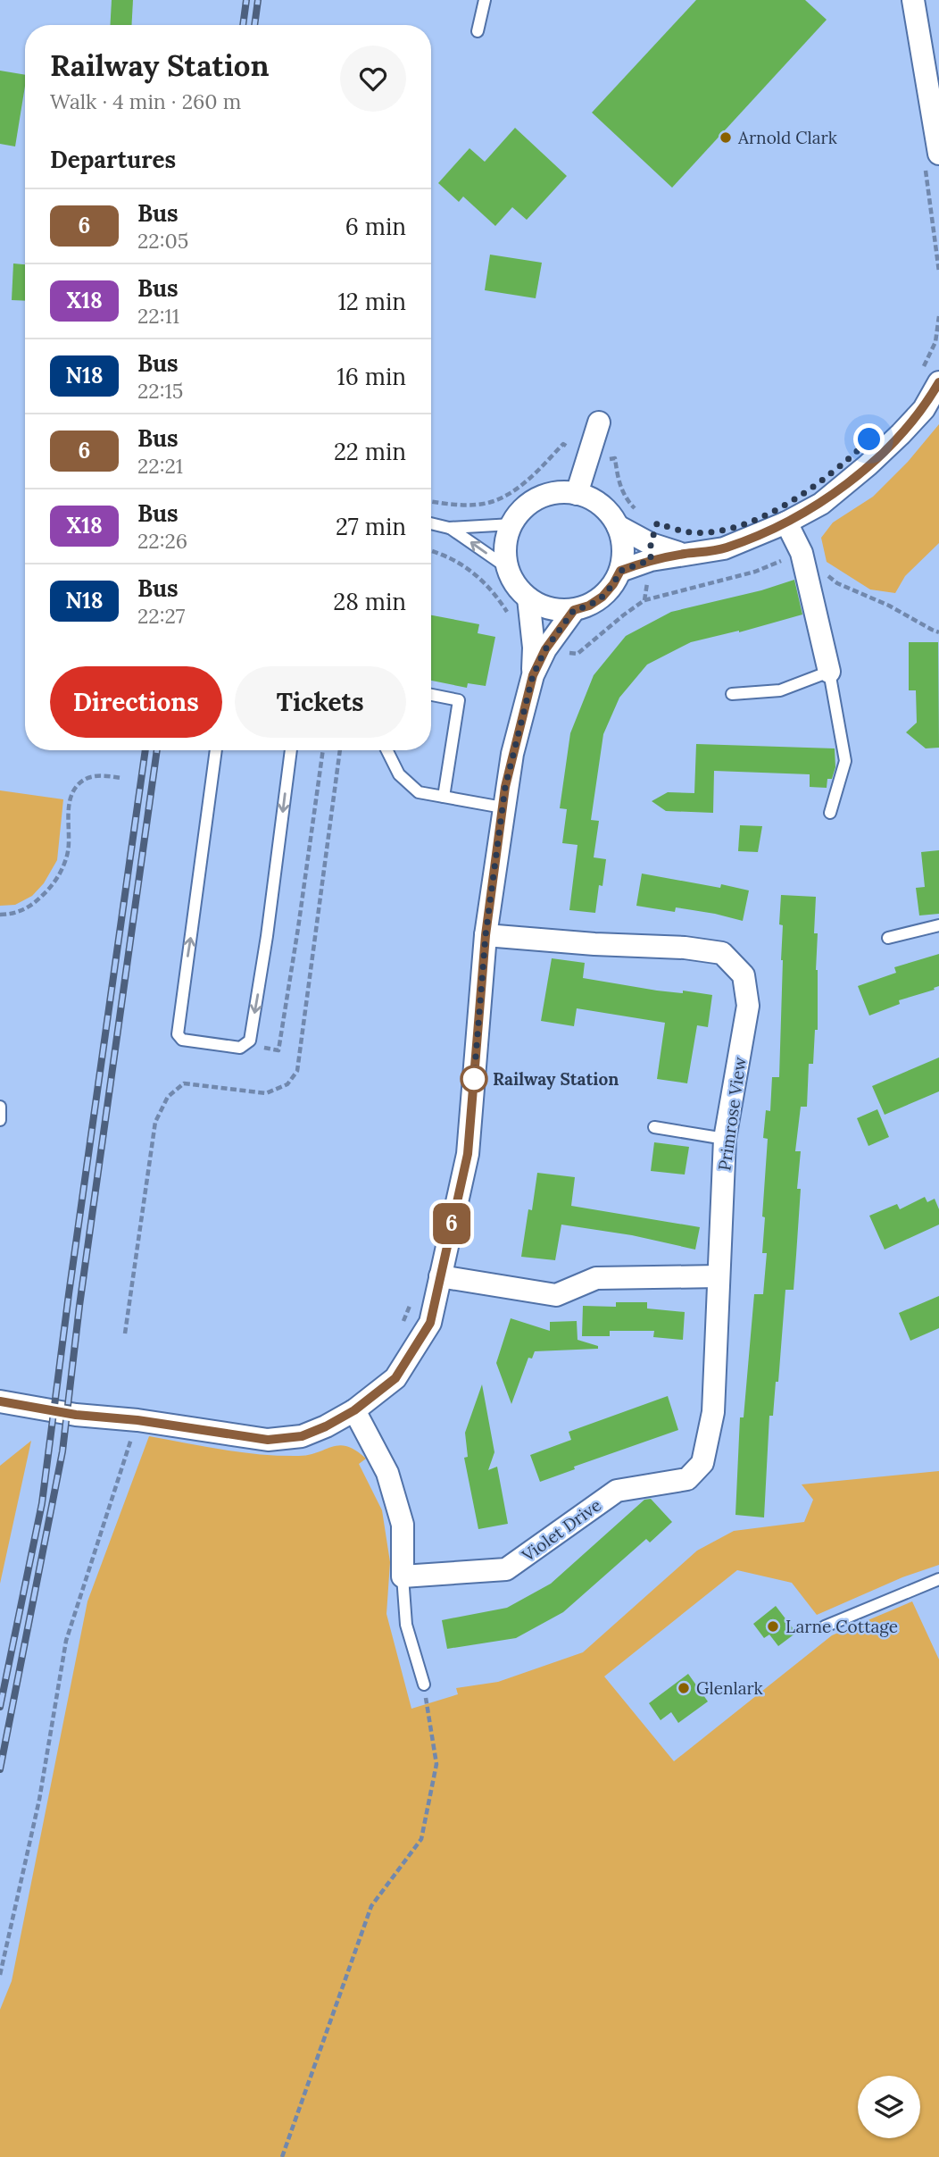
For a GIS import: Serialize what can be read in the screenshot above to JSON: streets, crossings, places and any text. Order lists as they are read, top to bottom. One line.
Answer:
{"streets":{"street":["Primrose View","Violet Drive"]},"crossings":[["Primrose View","Violet Drive"]],"places":["Arnold Clark","Railway Station","Larne Cottage","Glenlark"],"lines":["bus line 6"],"page":{"on_map":"6","heading":[["Railway Station","Walk · 4 min · 260 m"],"Departures"],"list":[{"mark":"6","name":"Bus","note":"22:05","value":"6 min"},{"mark":"X18","name":"Bus","note":"22:11","value":"12 min"},{"mark":"N18","name":"Bus","note":"22:15","value":"16 min"},{"mark":"6","name":"Bus","note":"22:21","value":"22 min"},{"mark":"X18","name":"Bus","note":"22:26","value":"27 min"},{"mark":"N18","name":"Bus","note":"22:27","value":"28 min"}],"buttons":["Directions","Tickets"]}}
